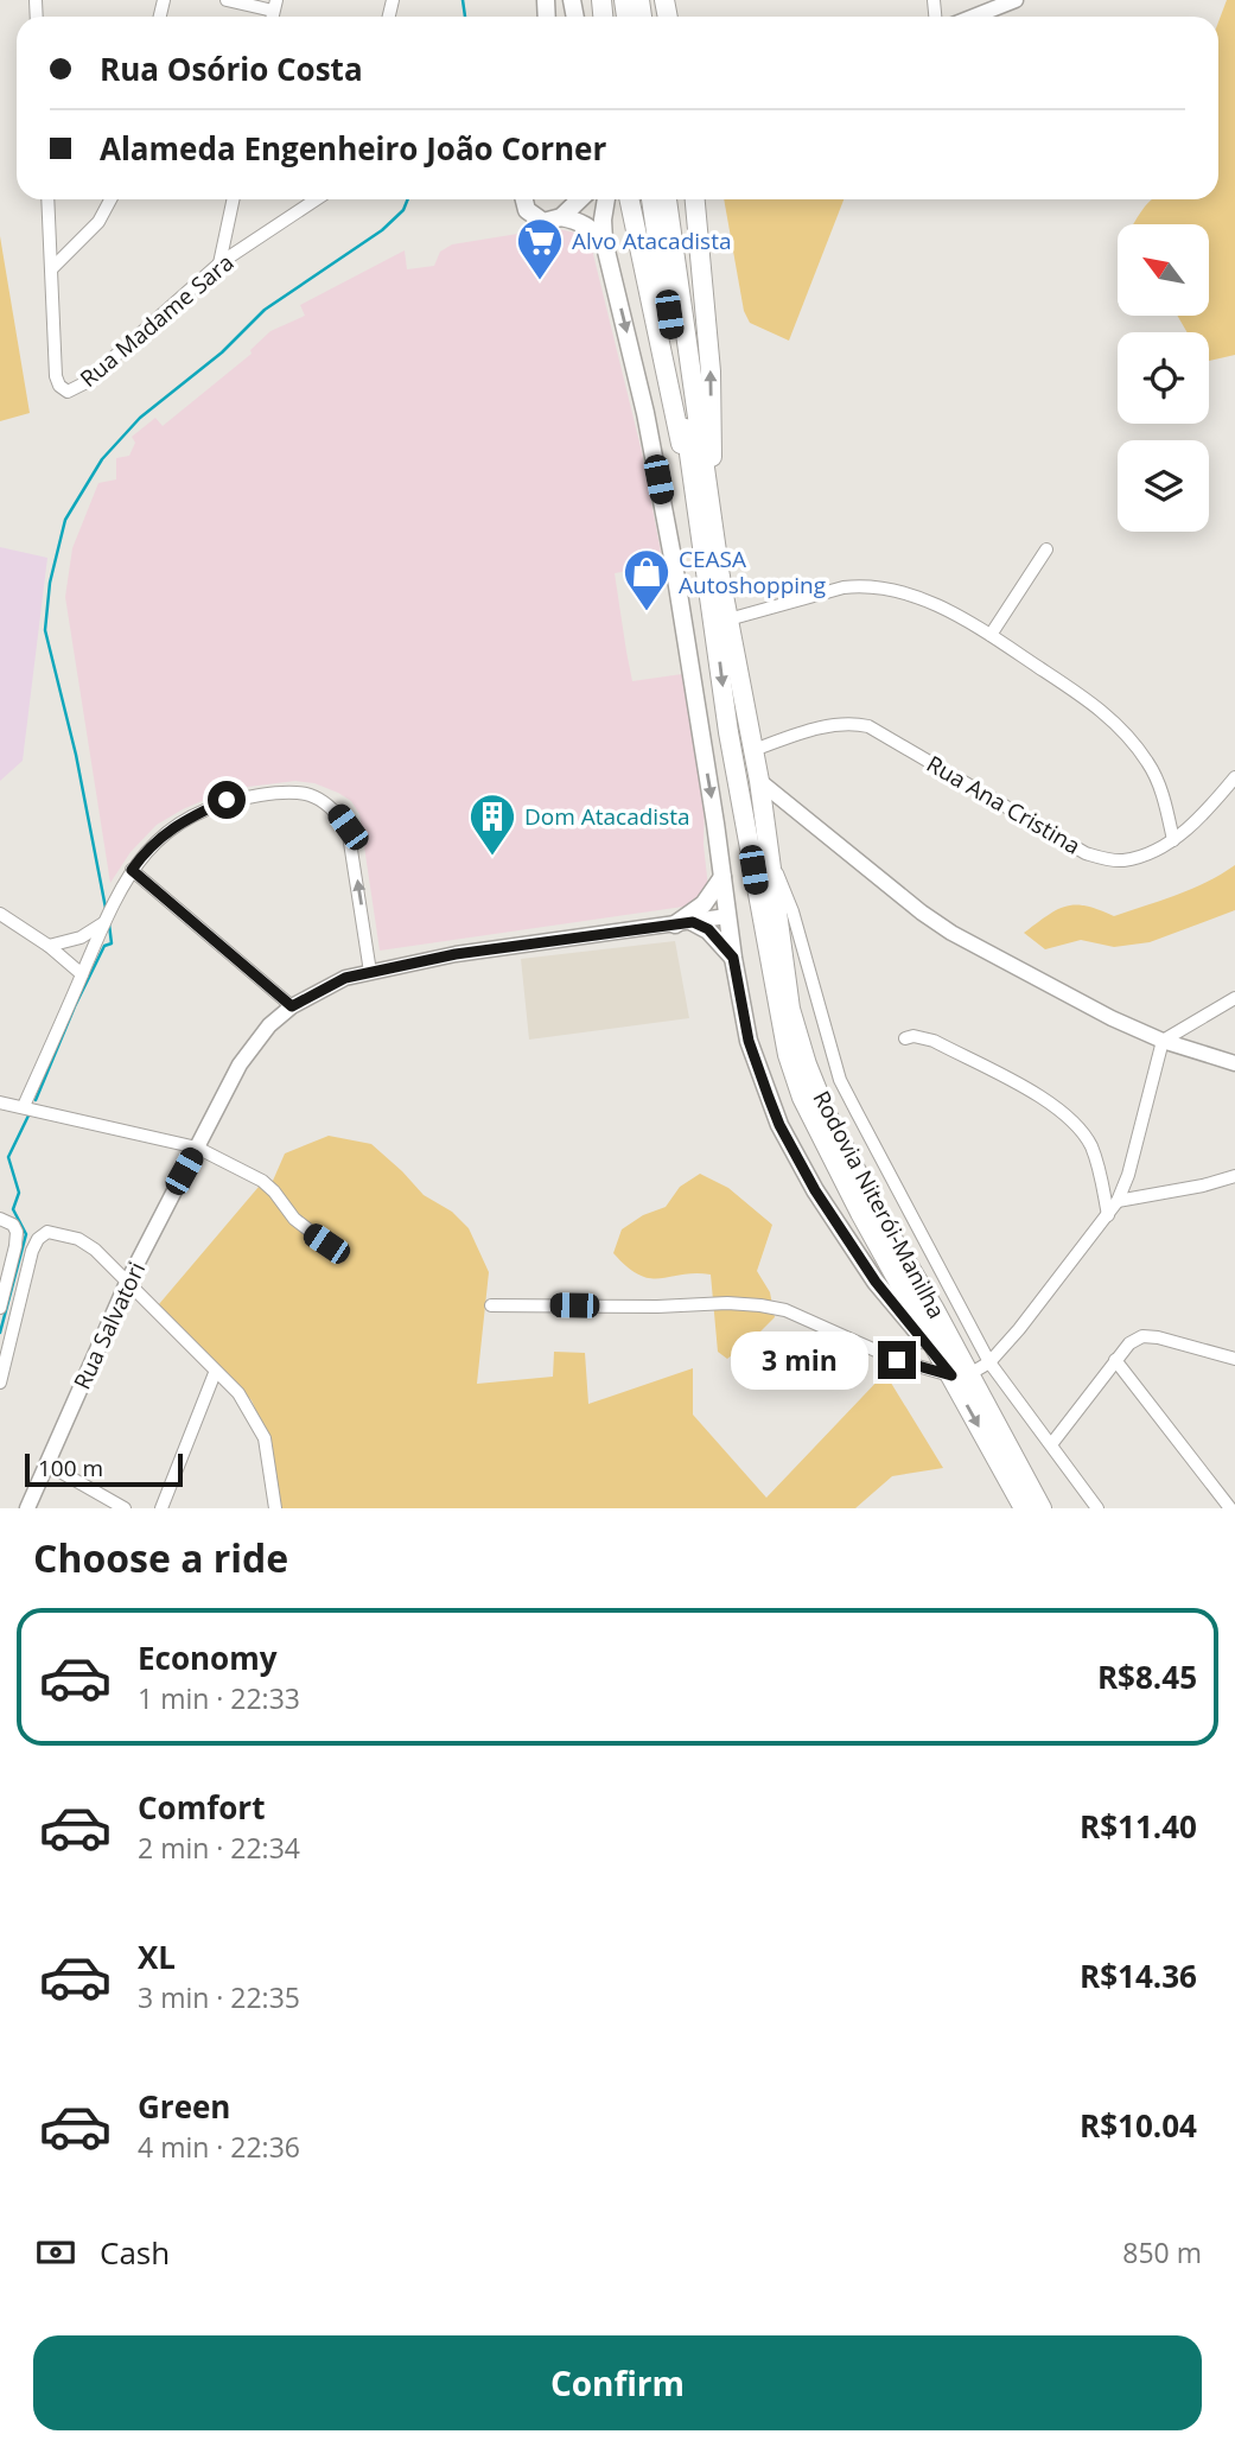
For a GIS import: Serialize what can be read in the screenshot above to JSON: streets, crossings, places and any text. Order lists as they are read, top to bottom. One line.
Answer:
{"streets":{"highway":["Rodovia Niterói-Manilha"],"street":["Rua Madame Sara","Rua Ana Cristina","Rua Salvatori"]},"crossings":[["Rua Ana Cristina","Rodovia Niterói-Manilha"]],"places":{"supermarket":["Alvo Atacadista"],"shop":["CEASA Autoshopping"],"building":["Dom Atacadista"]},"scale_bar":"100 m","north":"top left","page":{"banner":["Rua Osório Costa","Alameda Engenheiro João Corner"],"bubble":"3 min","scale":"100 m","heading":"Choose a ride","list":[{"name":"Economy","note":"1 min · 22:33","value":"R$8.45"},{"name":"Comfort","note":"2 min · 22:34","value":"R$11.40"},{"name":"XL","note":"3 min · 22:35","value":"R$14.36"},{"name":"Green","note":"4 min · 22:36","value":"R$10.04"}],"pay":["Cash","850 m"],"buttons":"Confirm"}}
